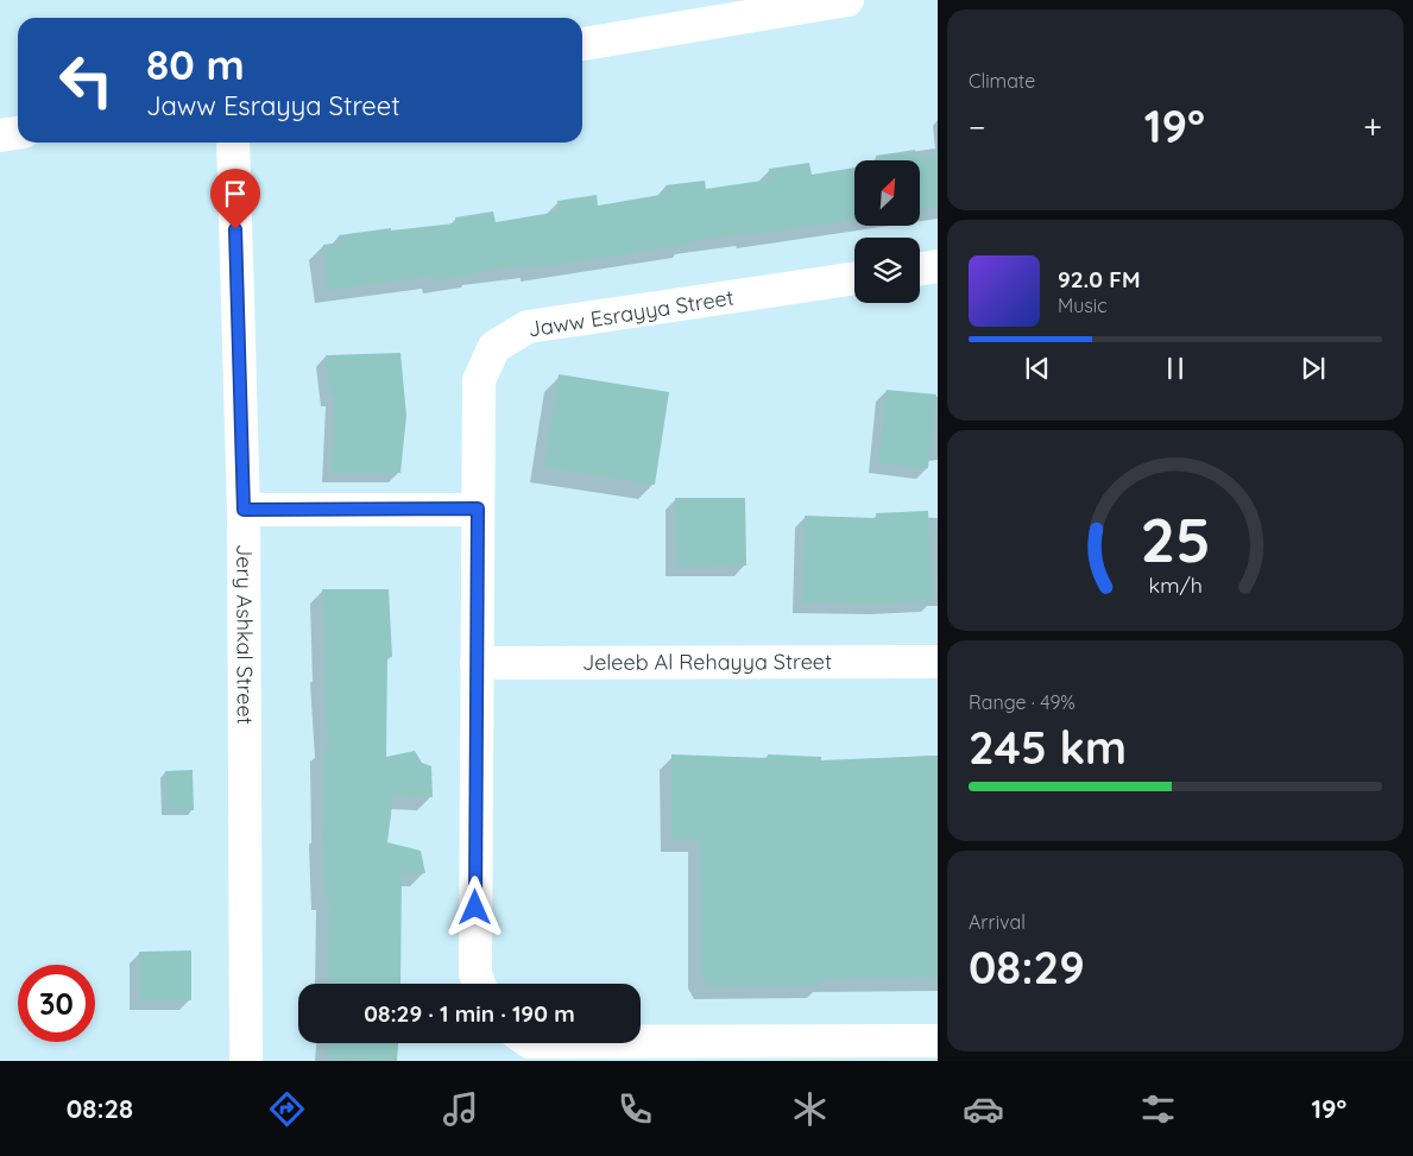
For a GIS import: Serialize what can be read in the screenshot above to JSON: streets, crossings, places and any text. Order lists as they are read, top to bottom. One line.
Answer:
{"streets":{"street":["Jaww Esrayya Street","Jery Ashkal Street","Jeleeb Al Rehayya Street"]},"crossings":[["Jaww Esrayya Street","Jeleeb Al Rehayya Street"]],"north":"top right","page":{"tile":["Climate",["Range · 49%","245 km"],["Arrival","08:29"]],"turn":["80 m","Jaww Esrayya Street"],"heat":["−","19°","+"],"song":["92.0 FM","Music"],"limit":"30","trip":"08:29 · 1 min · 190 m","tabs":["08:28","19°"],"gauge":["25","km/h"]}}
